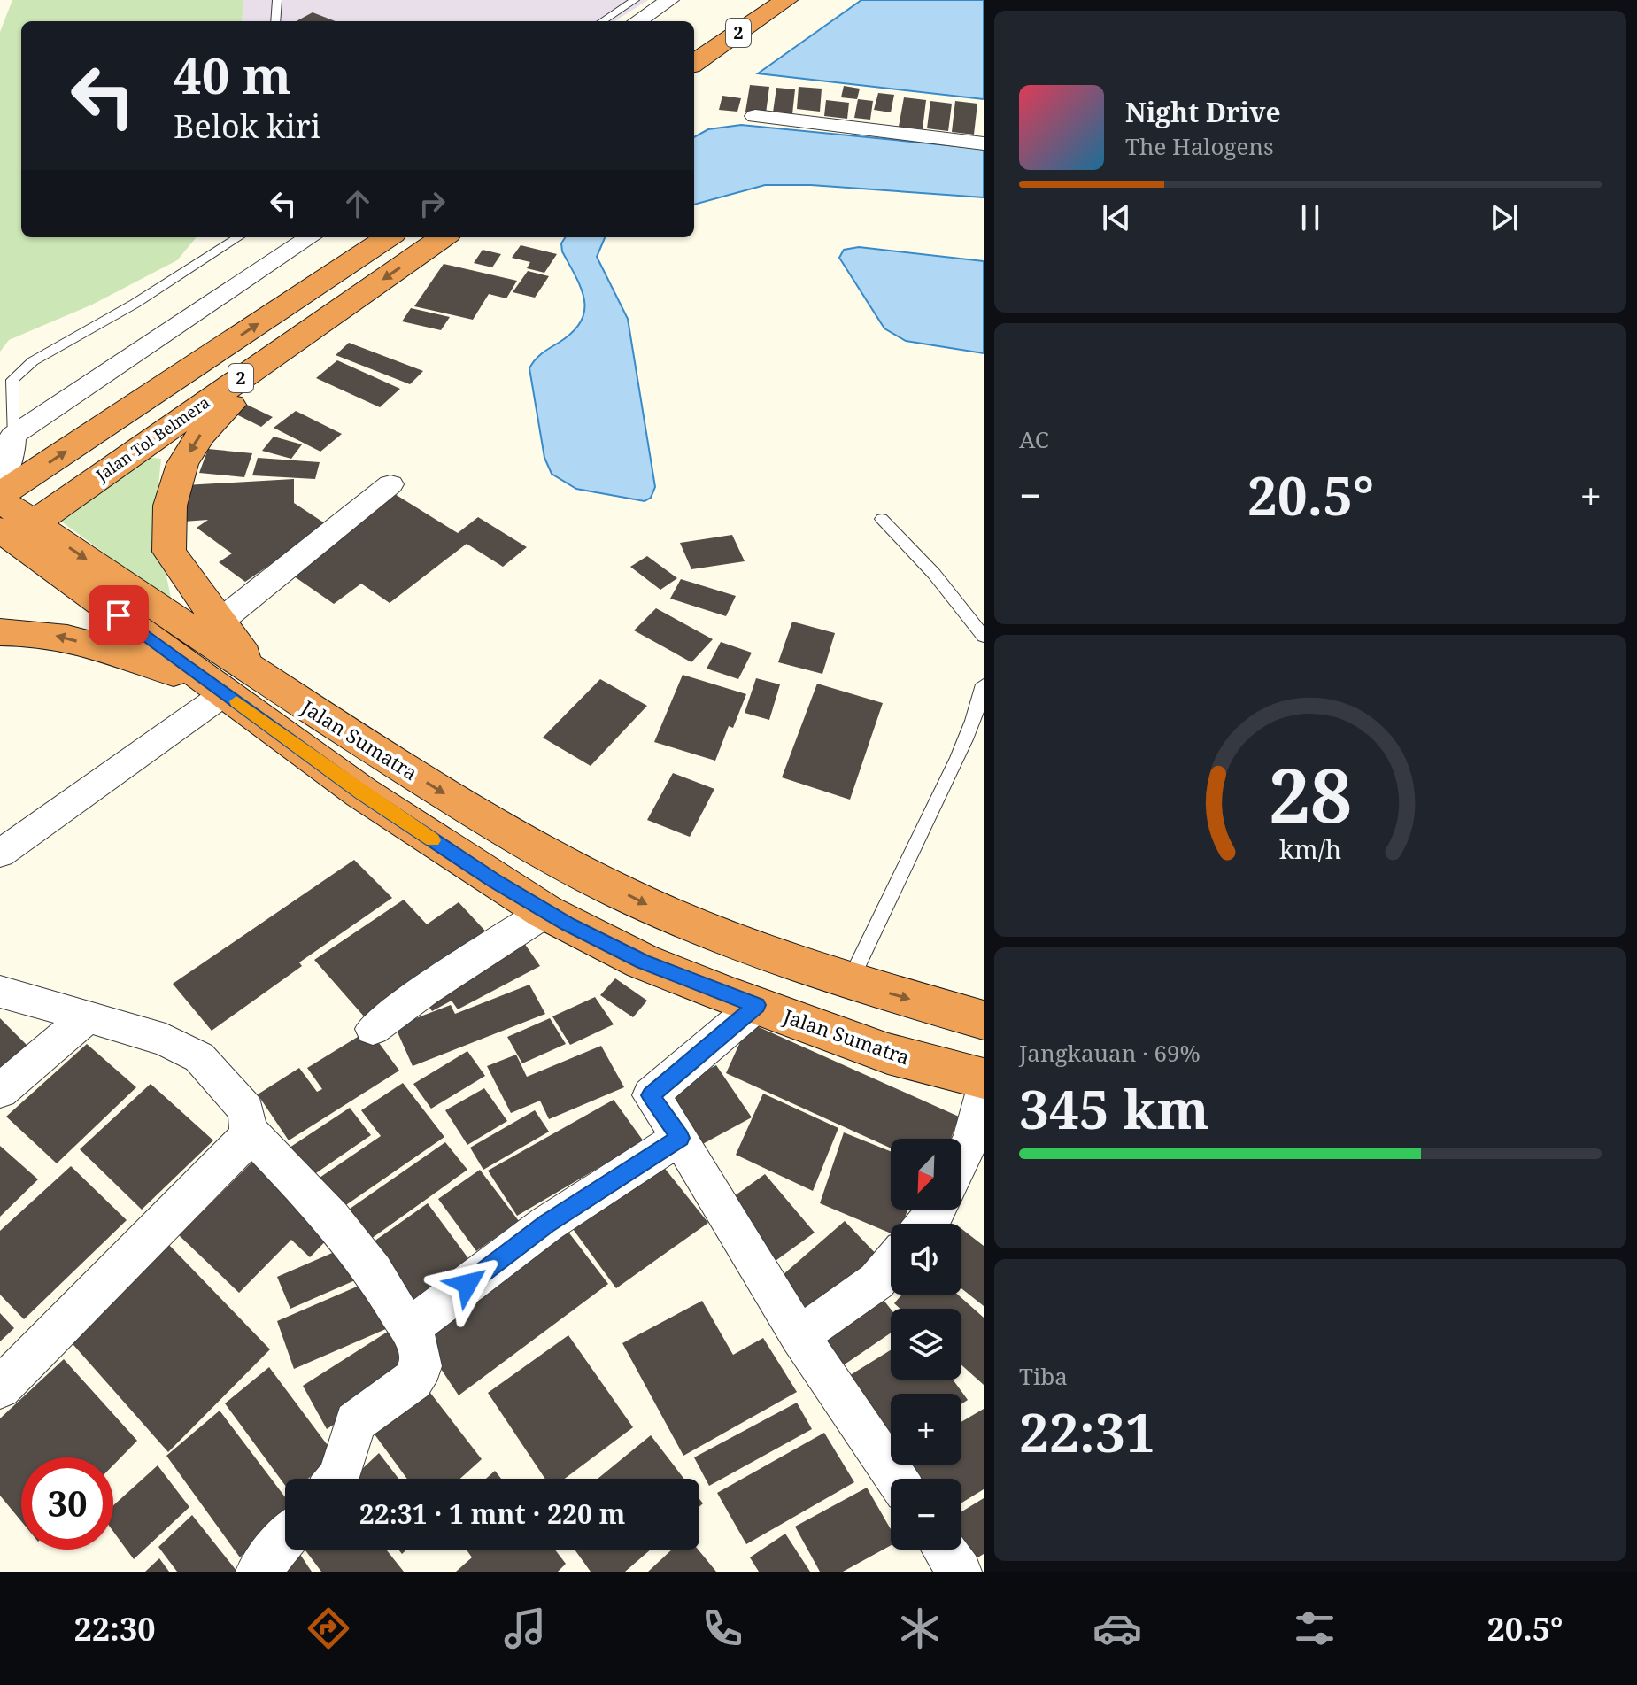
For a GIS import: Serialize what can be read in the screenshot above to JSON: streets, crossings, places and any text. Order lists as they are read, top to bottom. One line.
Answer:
{"streets":{"highway":["2","Jalan Tol Belmera","Jalan Sumatra"]},"crossings":[["Jalan Tol Belmera","Jalan Sumatra"]],"north":"bottom left","page":{"turn":["40 m","Belok kiri"],"song":["Night Drive","The Halogens"],"tile":["AC",["Jangkauan · 69%","345 km"],["Tiba","22:31"]],"heat":["−","20.5°","+"],"map_buttons":["+","−"],"limit":"30","trip":"22:31 · 1 mnt · 220 m","tabs":["22:30","20.5°"],"gauge":["28","km/h"]}}
